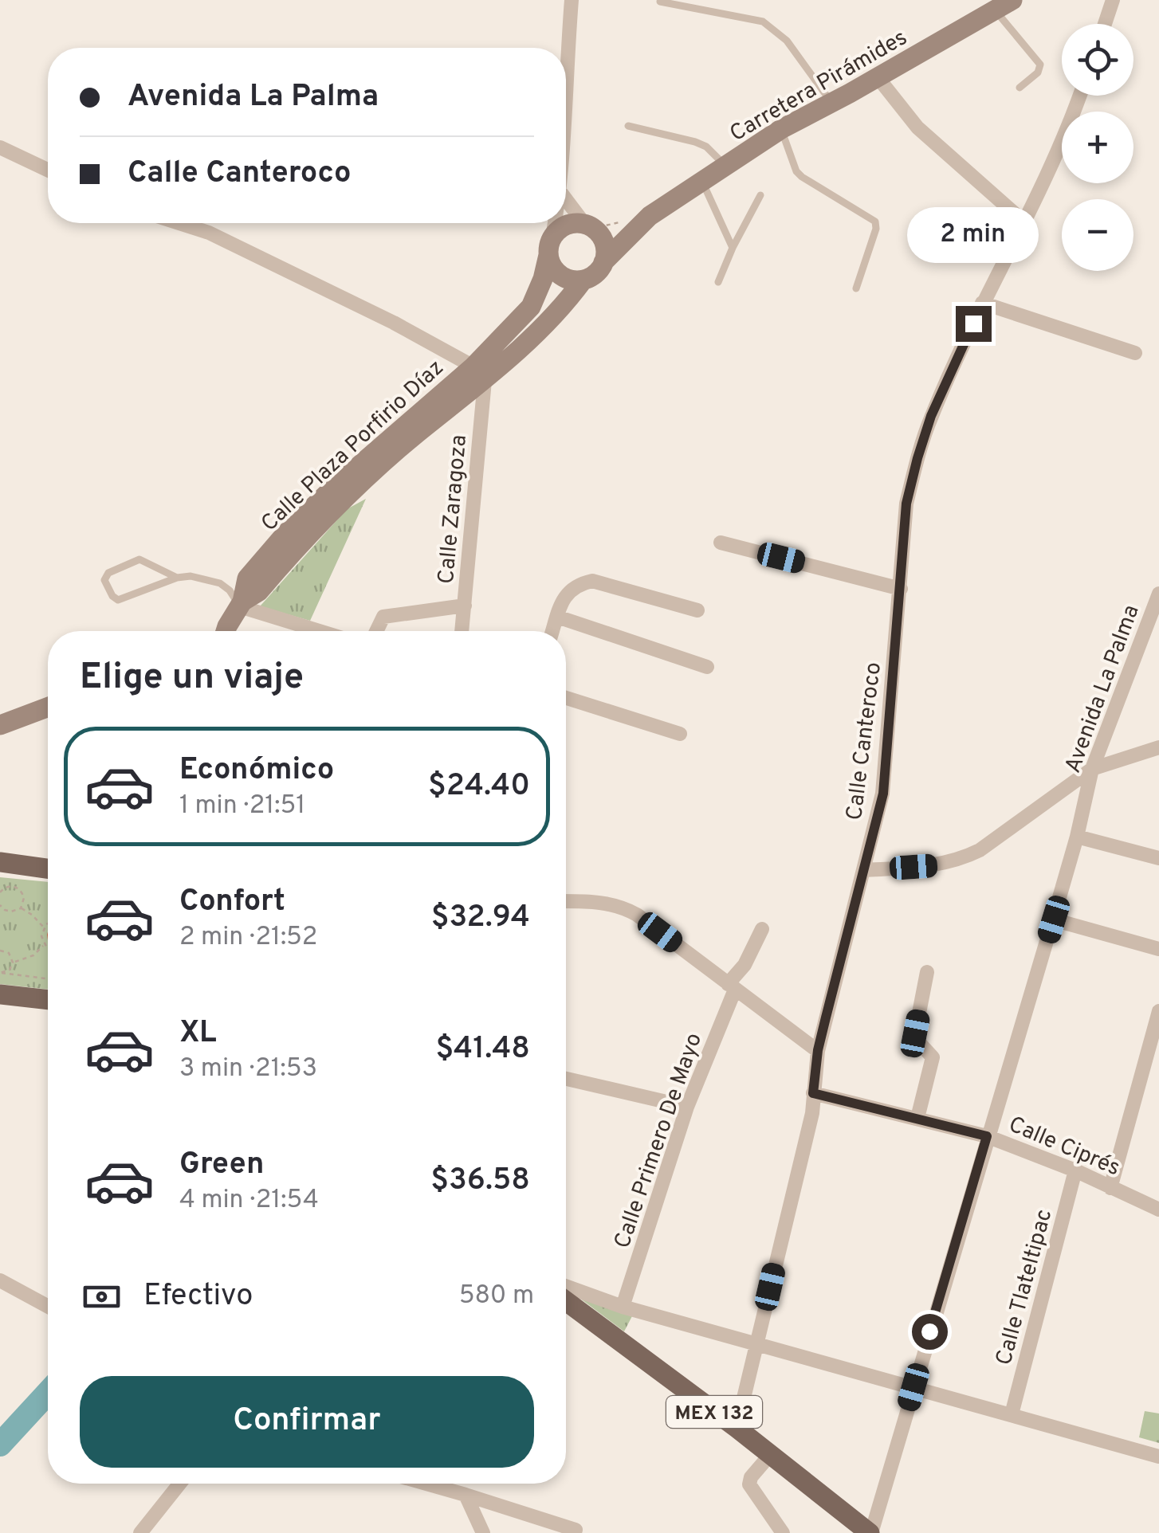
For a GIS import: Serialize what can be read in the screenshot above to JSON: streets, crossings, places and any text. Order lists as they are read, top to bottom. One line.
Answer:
{"streets":{"main road":["Carretera Pirámides","Calle Plaza Porfirio Díaz","MEX 132"],"street":["Calle Zaragoza","Avenida La Palma","Calle Canteroco","Calle Primero De Mayo","Calle Ciprés","Calle Tlateltipac"]},"crossings":[["Calle Plaza Porfirio Díaz","Calle Zaragoza"],["Avenida La Palma","Calle Ciprés"],["Avenida La Palma","MEX 132"],["Calle Canteroco","Calle Ciprés"],["Calle Canteroco","MEX 132"],["Calle Ciprés","Calle Tlateltipac"]],"page":{"map_buttons":["+","−"],"banner":["Avenida La Palma","Calle Canteroco"],"bubble":"2 min","heading":"Elige un viaje","list":[{"name":"Económico","note":"1 min · 21:51","value":"$24.40"},{"name":"Confort","note":"2 min · 21:52","value":"$32.94"},{"name":"XL","note":"3 min · 21:53","value":"$41.48"},{"name":"Green","note":"4 min · 21:54","value":"$36.58"}],"pay":["Efectivo","580 m"],"buttons":"Confirmar"}}
